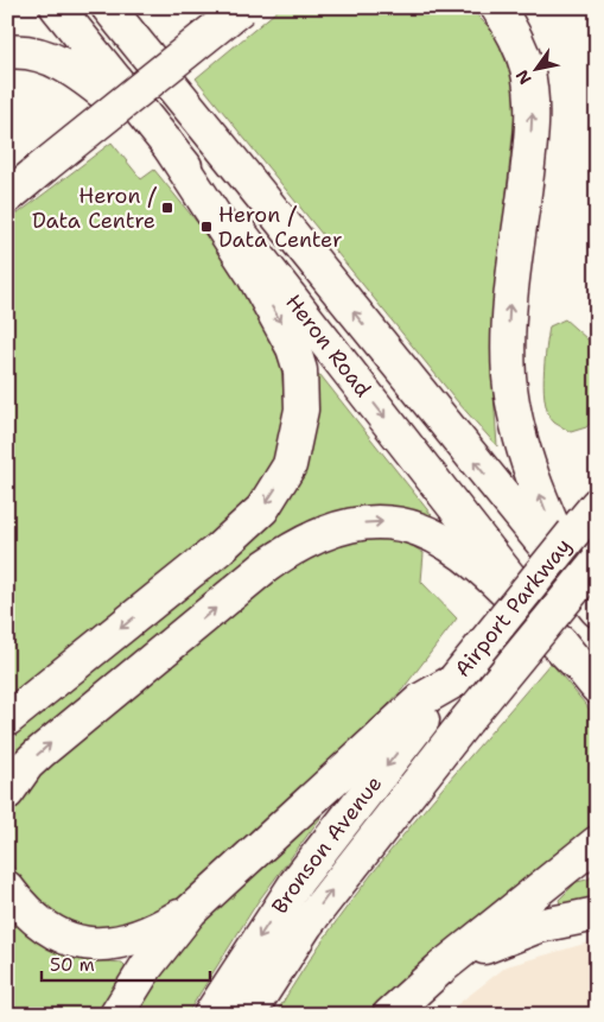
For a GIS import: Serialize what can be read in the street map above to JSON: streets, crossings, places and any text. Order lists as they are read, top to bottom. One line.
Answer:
{"streets":{"main road":["Heron Road","Airport Parkway","Bronson Avenue"]},"crossings":[["Airport Parkway","Bronson Avenue"]],"places":{"transit":["Heron / Data Centre","Heron / Data Center"]},"scale_bar":"50 m","north":"bottom left"}
